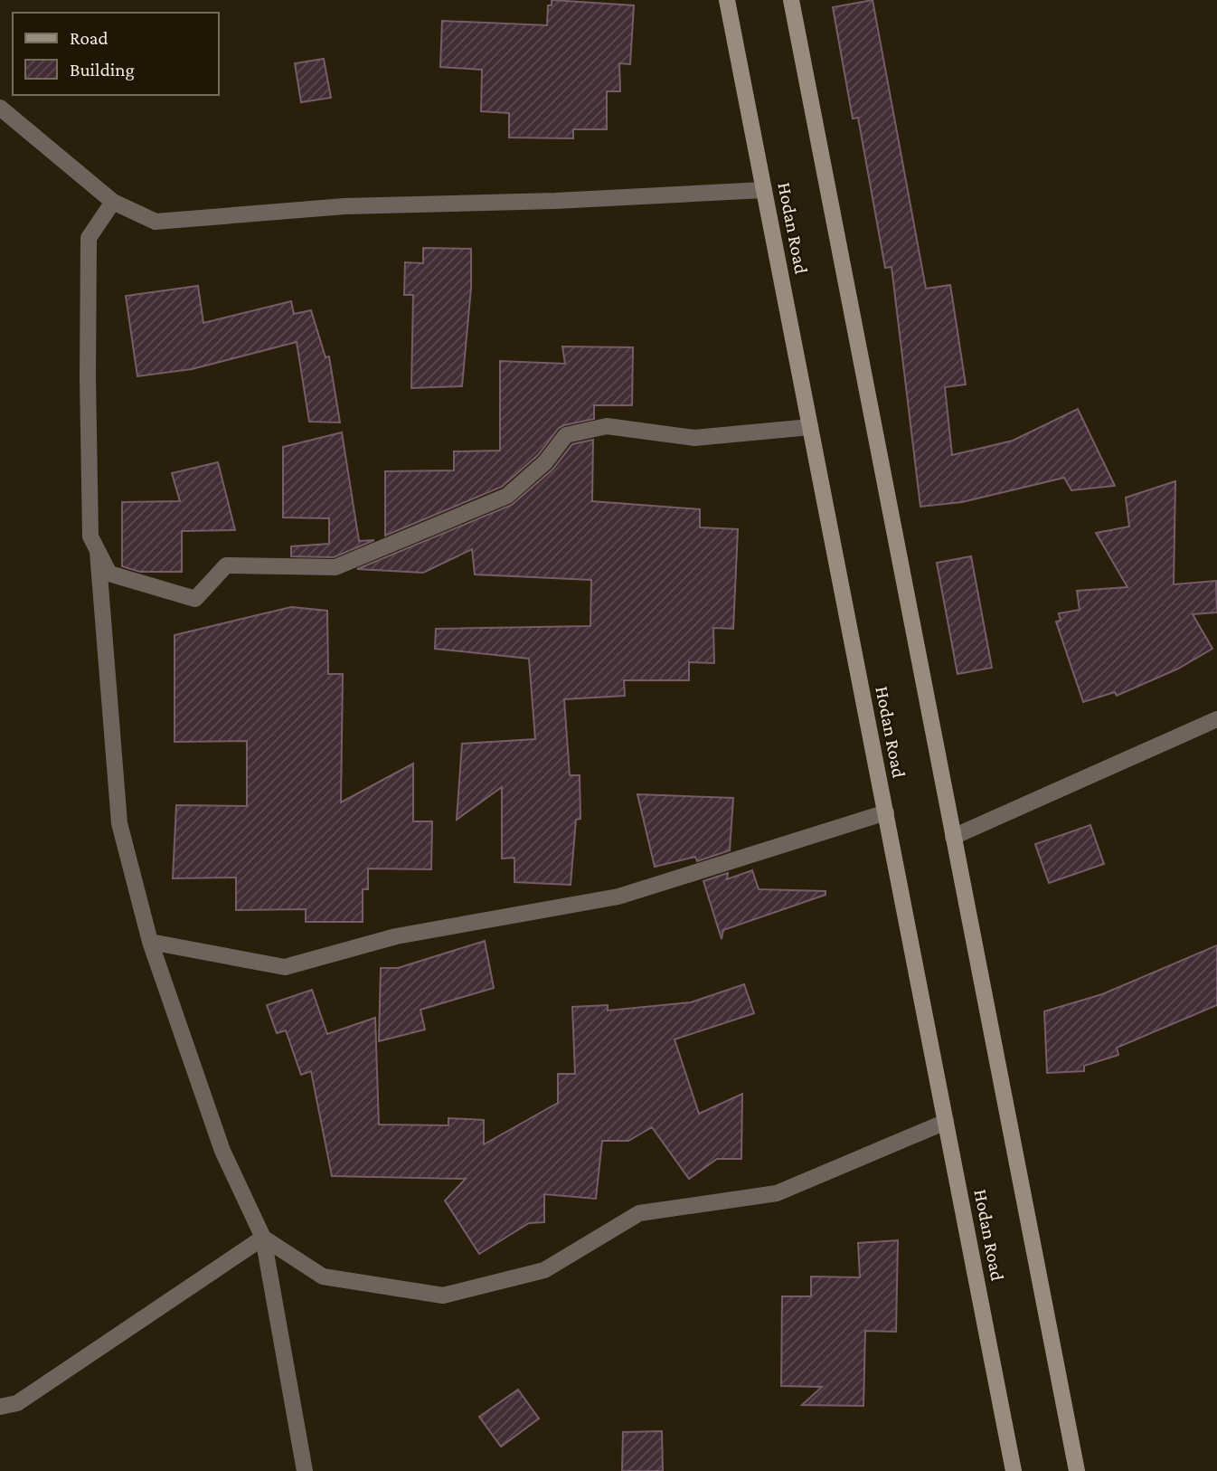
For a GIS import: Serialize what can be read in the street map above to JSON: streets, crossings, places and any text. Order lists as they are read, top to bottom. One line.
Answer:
{"streets":{"main road":["Hodan Road"]},"legend":["Road","Building"]}
